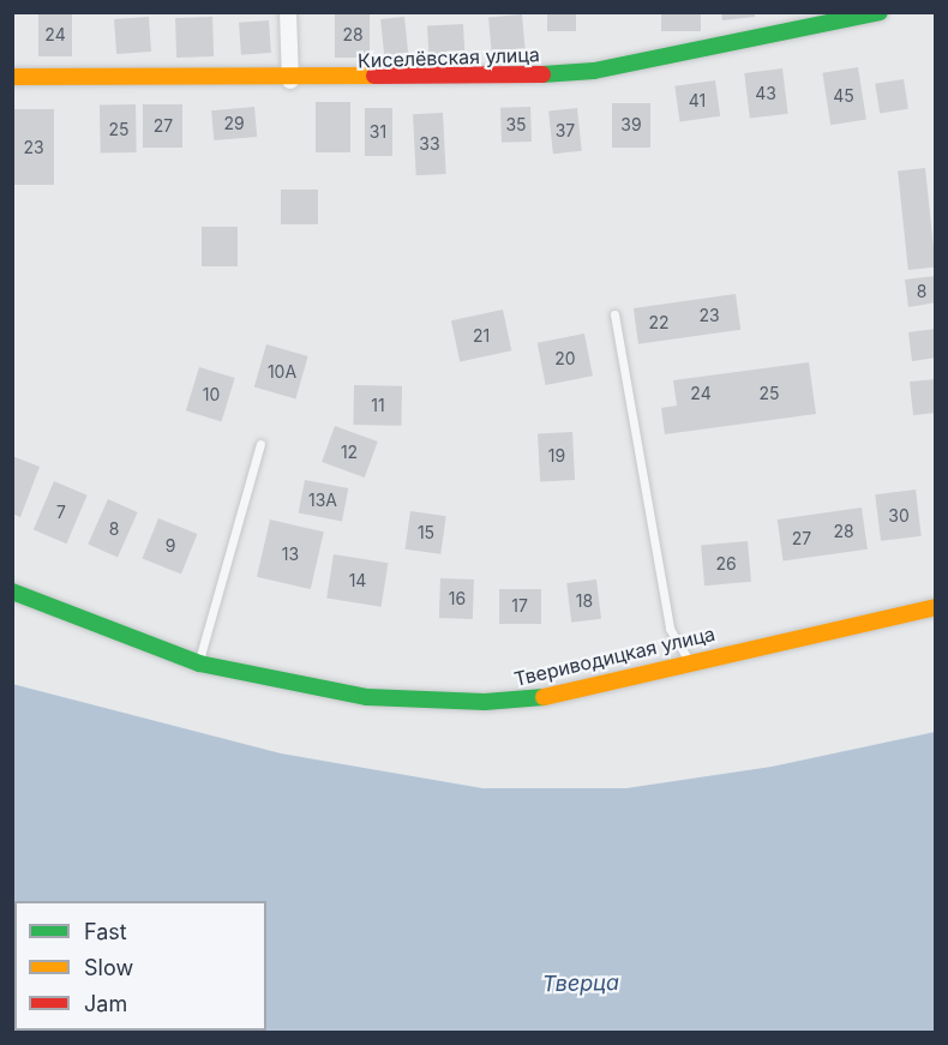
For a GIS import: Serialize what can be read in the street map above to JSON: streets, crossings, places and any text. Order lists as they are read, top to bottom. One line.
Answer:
{"streets":{"street":["Киселёвская улица","Твериводицкая улица"]},"water":["Тверца"],"house_numbers":["24","28","43","45","41","29","35","39","27","25","37","31","33","23","8","23","22","21","20","10А","24","25","10","11","12","19","13А","7","30","8","28","15","27","9","13","26","14","16","18","17"],"legend":["Fast","Slow","Jam"]}
